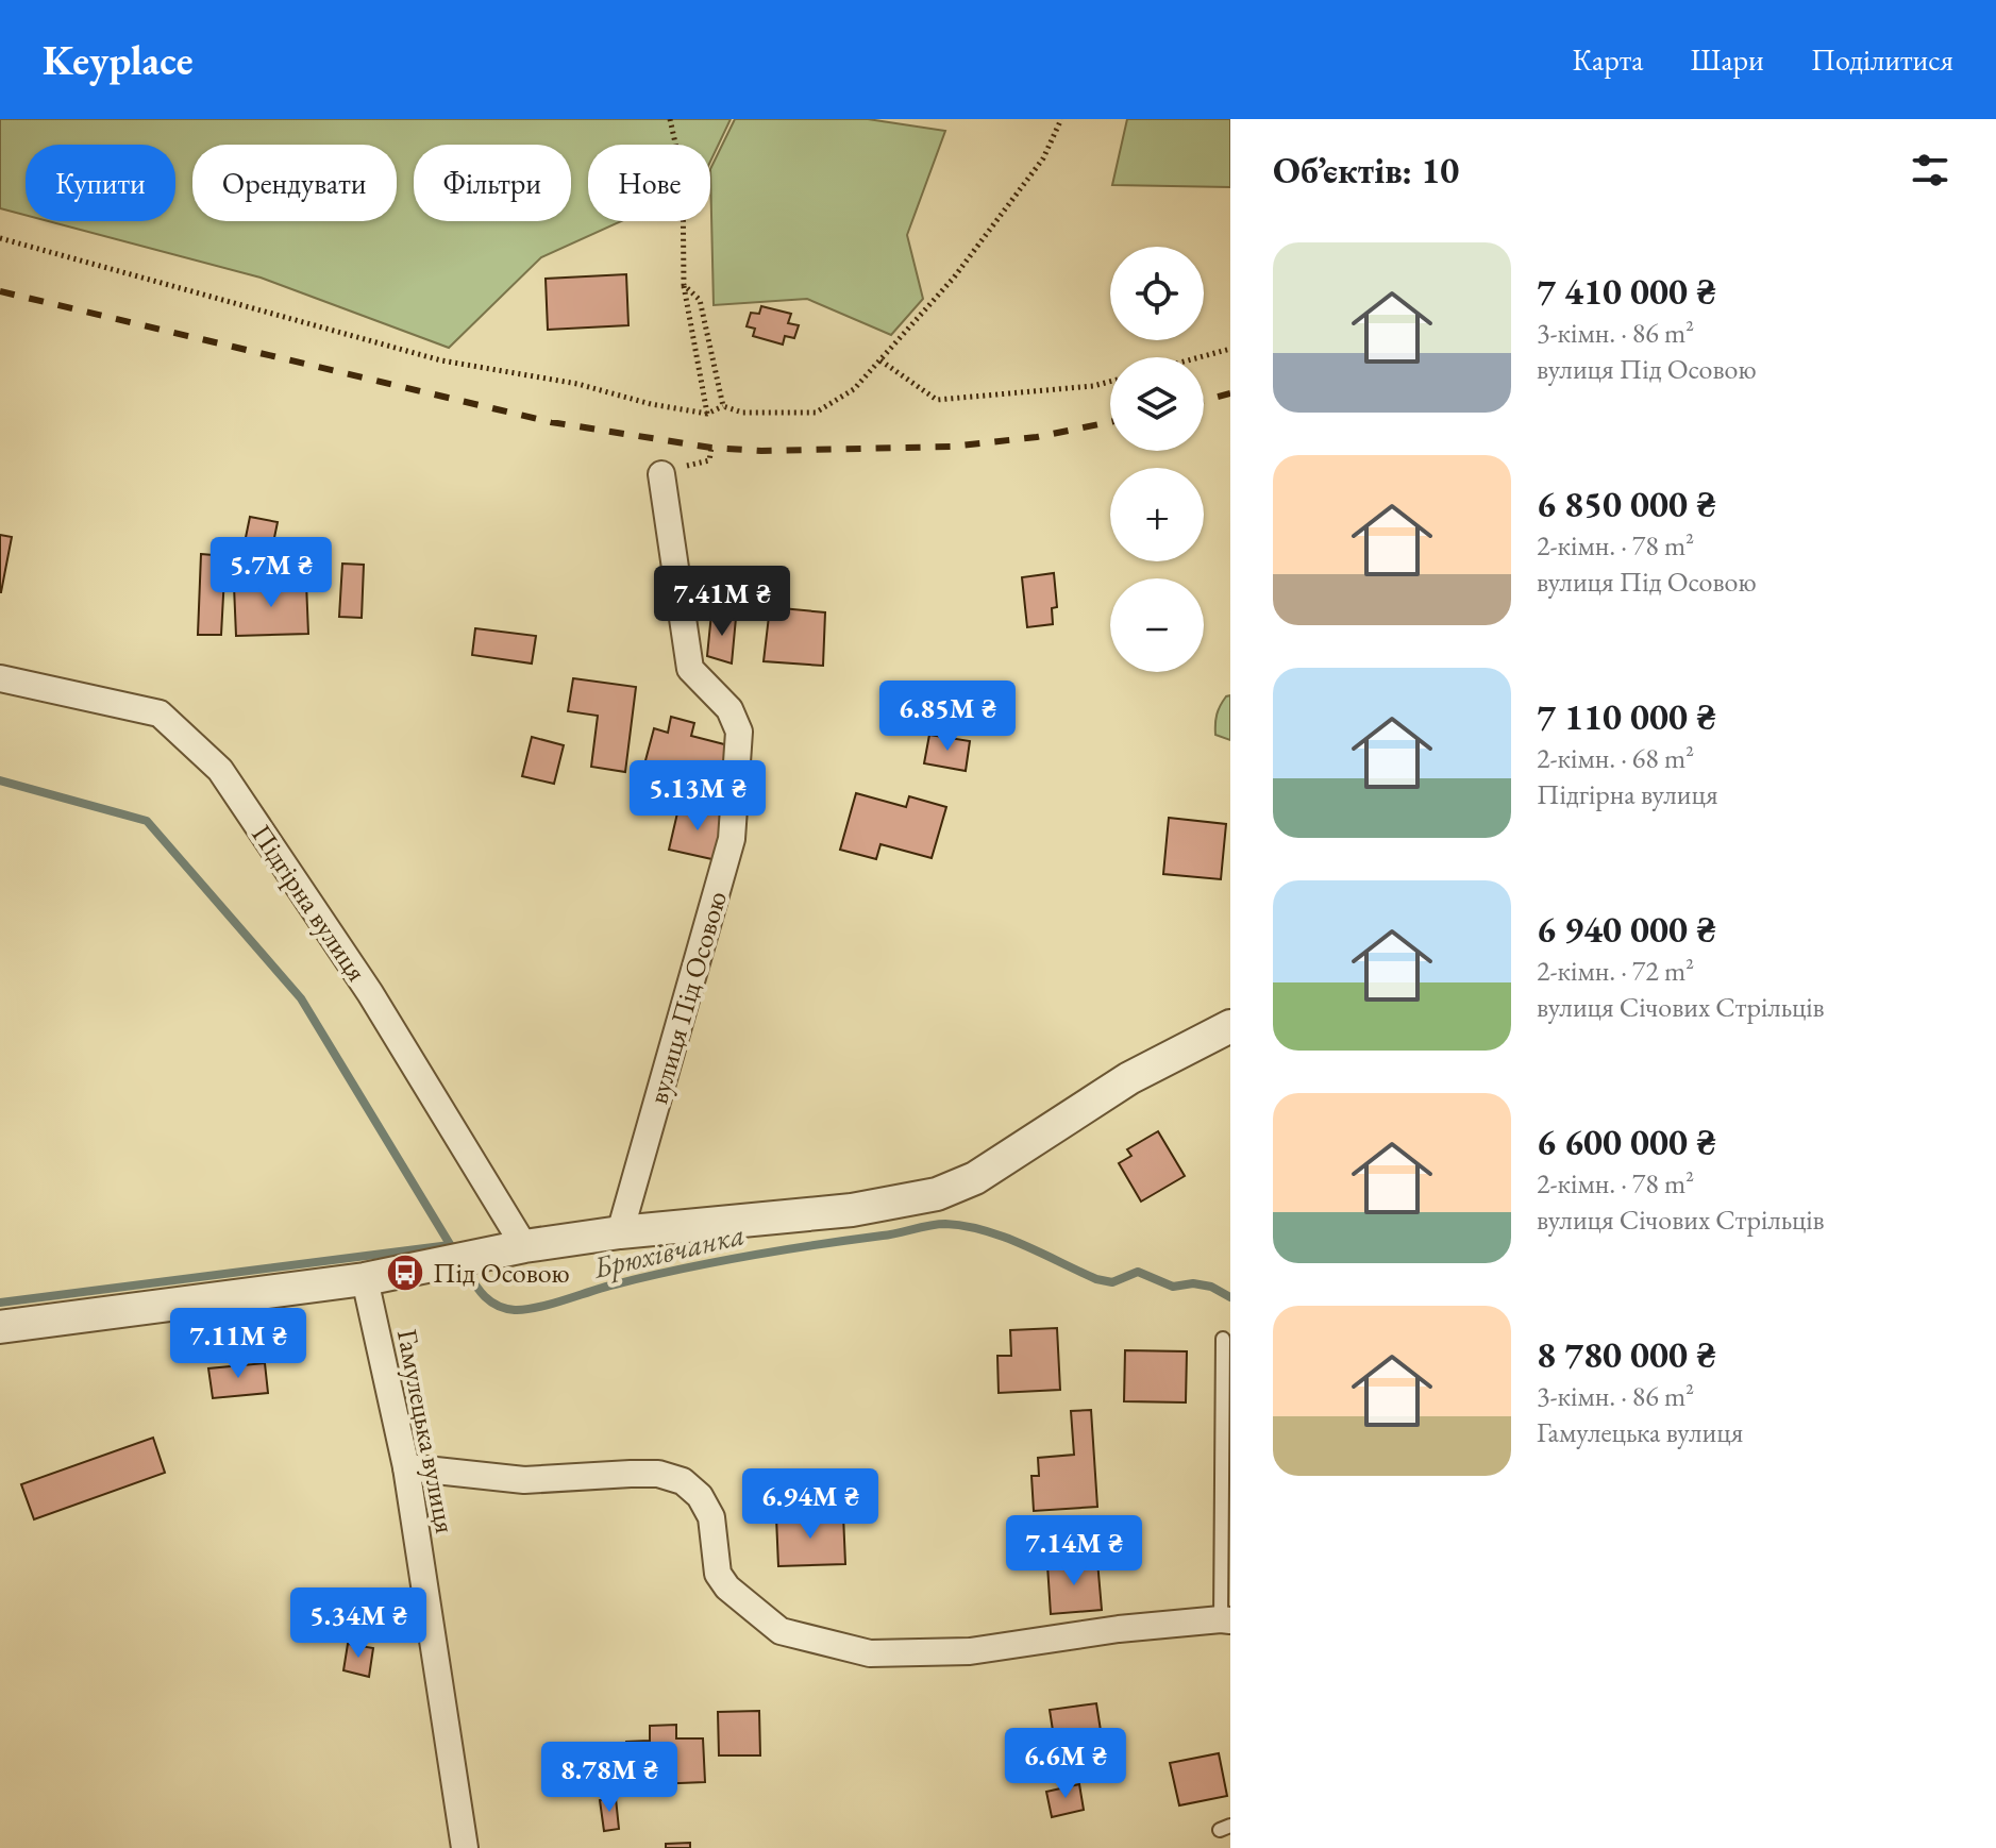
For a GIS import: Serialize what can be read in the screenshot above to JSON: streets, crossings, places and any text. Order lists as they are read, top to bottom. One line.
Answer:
{"streets":{"street":["Підгірна вулиця","вулиця Під Осовою","Гамулецька вулиця"]},"water":["Брюхівчанка"],"places":{"bus stop":["Під Осовою"]},"page":{"header":"Keyplace","nav":["Карта","Шари","Поділитися"],"heading":"Об’єктів: 10","chip":["Купити","Орендувати","Фільтри","Нове"],"list":[{"name":"7 410 000 ₴","note":"3-кімн. · 86 m² · вулиця Під Осовою"},{"name":"6 850 000 ₴","note":"2-кімн. · 78 m² · вулиця Під Осовою"},{"name":"7 110 000 ₴","note":"2-кімн. · 68 m² · Підгірна вулиця"},{"name":"6 940 000 ₴","note":"2-кімн. · 72 m² · вулиця Січових Стрільців"},{"name":"6 600 000 ₴","note":"2-кімн. · 78 m² · вулиця Січових Стрільців"},{"name":"8 780 000 ₴","note":"3-кімн. · 86 m² · Гамулецька вулиця"}],"map_buttons":["+","−"],"price":["5.7M ₴","7.41M ₴","6.85M ₴","5.13M ₴","7.11M ₴","6.94M ₴","7.14M ₴","5.34M ₴","6.6M ₴","8.78M ₴"]}}
